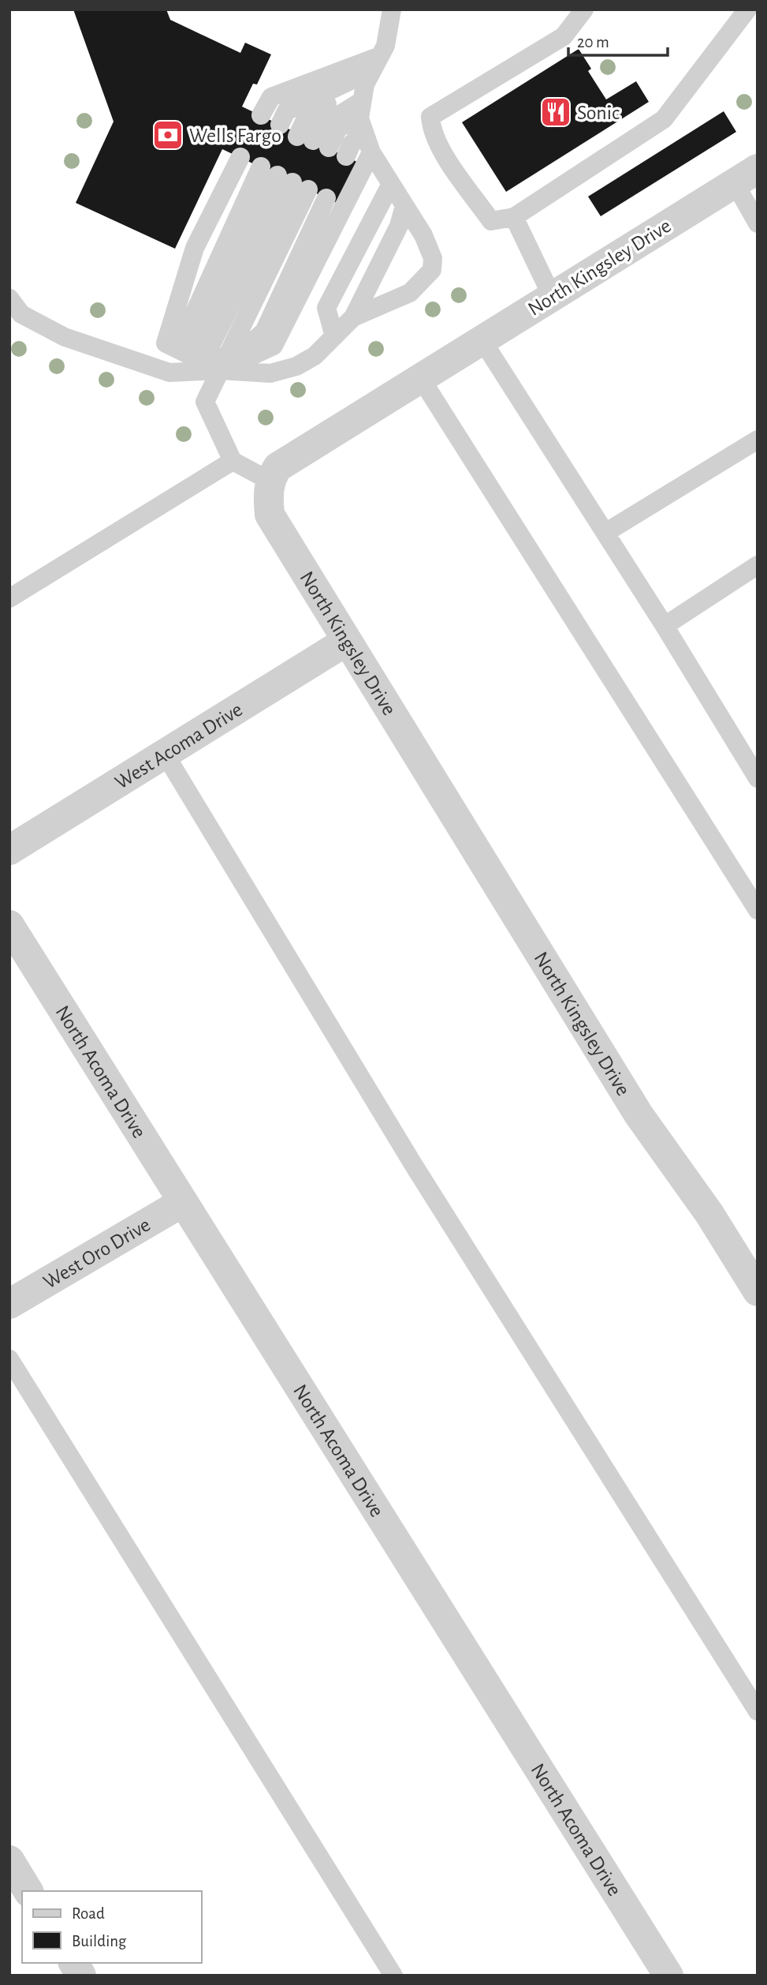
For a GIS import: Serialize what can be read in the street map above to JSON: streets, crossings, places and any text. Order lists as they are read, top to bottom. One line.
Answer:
{"streets":{"street":["North Kingsley Drive","West Acoma Drive","North Acoma Drive","West Oro Drive"]},"crossings":[["North Kingsley Drive","West Acoma Drive"],["North Acoma Drive","West Oro Drive"]],"places":{"restaurant":["Sonic"],"bank":["Wells Fargo"]},"legend":["Road","Building"],"scale_bar":"20 m"}
